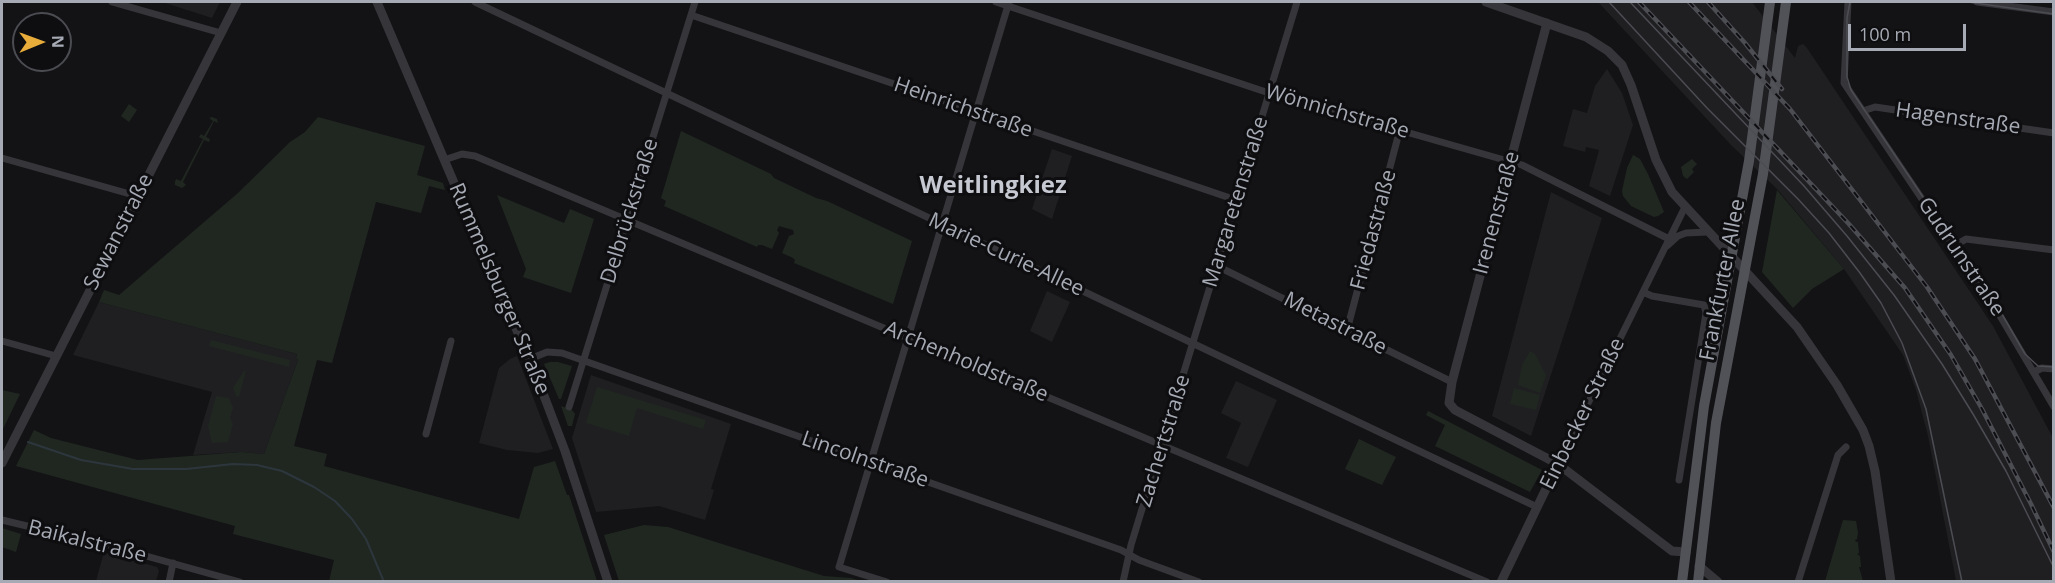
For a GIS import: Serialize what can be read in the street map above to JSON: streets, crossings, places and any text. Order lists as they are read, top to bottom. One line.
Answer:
{"streets":{"main road":["Frankfurter Allee"],"street":["Heinrichstraße","Wönnichstraße","Hagenstraße","Margaretenstraße","Delbrückstraße","Irenenstraße","Friedastraße","Sewanstraße","Marie-Curie-Allee","Gudrunstraße","Rummelsburger Straße","Metastraße","Archenholdstraße","Einbecker Straße","Zachertstraße","Lincolnstraße","Baikalstraße"]},"crossings":[["Heinrichstraße","Margaretenstraße"],["Heinrichstraße","Delbrückstraße"],["Wönnichstraße","Margaretenstraße"],["Wönnichstraße","Irenenstraße"],["Wönnichstraße","Friedastraße"],["Wönnichstraße","Einbecker Straße"],["Hagenstraße","Gudrunstraße"],["Margaretenstraße","Metastraße"],["Margaretenstraße","Zachertstraße"],["Delbrückstraße","Marie-Curie-Allee"],["Delbrückstraße","Archenholdstraße"],["Delbrückstraße","Lincolnstraße"],["Irenenstraße","Metastraße"],["Irenenstraße","Einbecker Straße"],["Friedastraße","Metastraße"],["Marie-Curie-Allee","Einbecker Straße"],["Marie-Curie-Allee","Zachertstraße"],["Frankfurter Allee","Einbecker Straße"],["Rummelsburger Straße","Archenholdstraße"],["Rummelsburger Straße","Lincolnstraße"],["Archenholdstraße","Zachertstraße"],["Zachertstraße","Lincolnstraße"]],"districts":["Weitlingkiez"],"scale_bar":"100 m","north":"right"}
